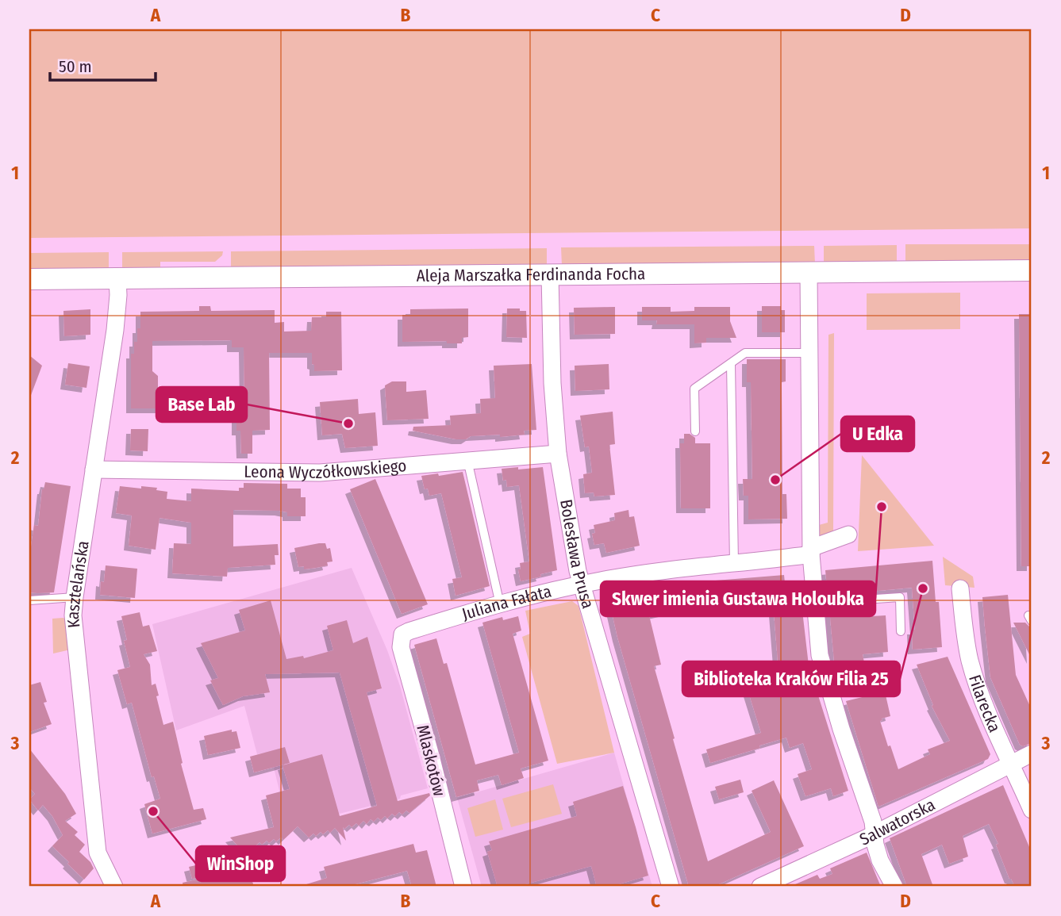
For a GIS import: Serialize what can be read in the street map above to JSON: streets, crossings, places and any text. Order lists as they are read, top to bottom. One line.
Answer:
{"streets":{"street":["Aleja Marszałka Ferdinanda Focha","Leona Wyczółkowskiego","Bolesława Prusa","Kasztelańska","Juliana Fałata","Filarecka","Mlaskotów","Salwatorska"]},"crossings":[["Aleja Marszałka Ferdinanda Focha","Bolesława Prusa"],["Aleja Marszałka Ferdinanda Focha","Kasztelańska"],["Leona Wyczółkowskiego","Bolesława Prusa"],["Leona Wyczółkowskiego","Kasztelańska"],["Bolesława Prusa","Juliana Fałata"],["Juliana Fałata","Mlaskotów"],["Filarecka","Salwatorska"]],"places":["Base Lab","U Edka","Skwer imienia Gustawa Holoubka","Biblioteka Kraków Filia 25","WinShop"],"scale_bar":"50 m","grid":{"columns":["A","B","C","D"],"rows":["1","2","3"]}}
